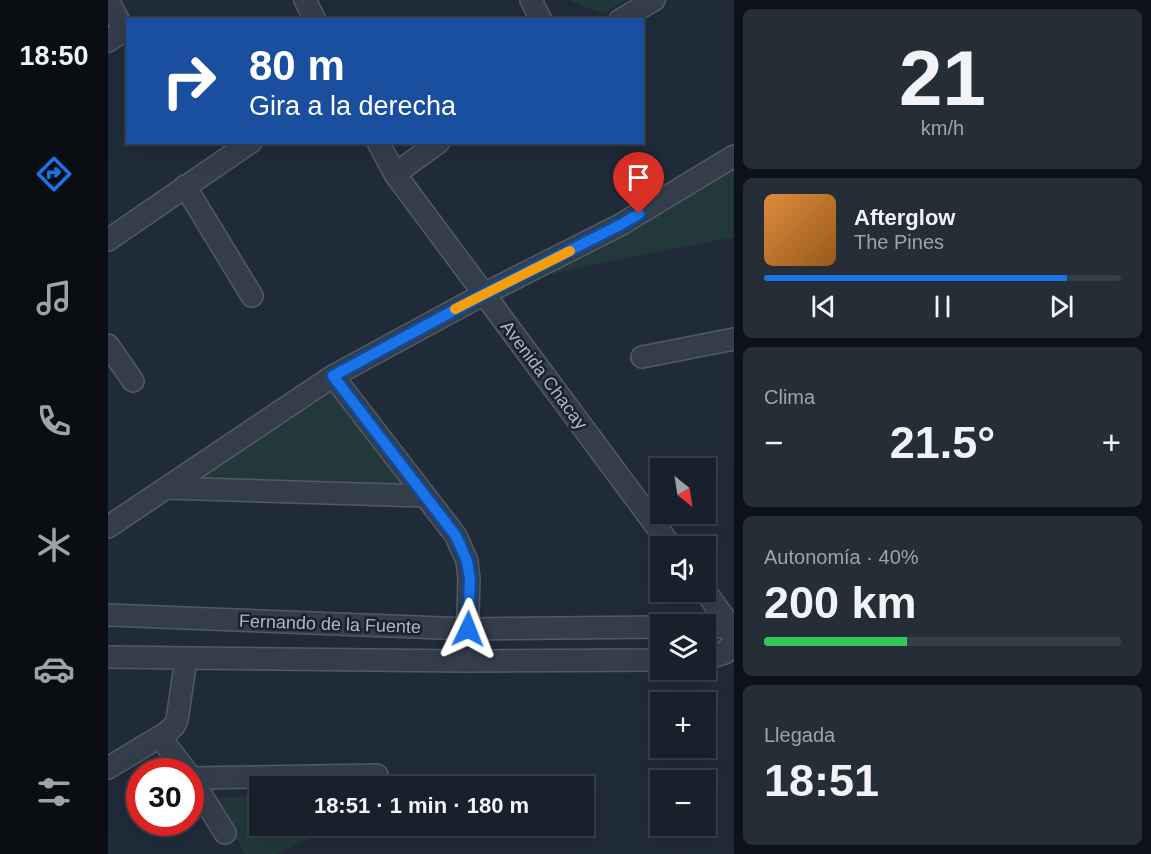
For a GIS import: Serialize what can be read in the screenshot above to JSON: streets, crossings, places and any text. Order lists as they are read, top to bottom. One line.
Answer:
{"streets":{"street":["Avenida Chacay","Fernando de la Fuente"]},"north":"bottom right","page":{"tabs":"18:50","tile":[["21","km/h"],"Clima",["Autonomía · 40%","200 km"],["Llegada","18:51"]],"turn":["80 m","Gira a la derecha"],"song":["Afterglow","The Pines"],"heat":["−","21.5°","+"],"map_buttons":["+","−"],"limit":"30","trip":"18:51 · 1 min · 180 m"}}
